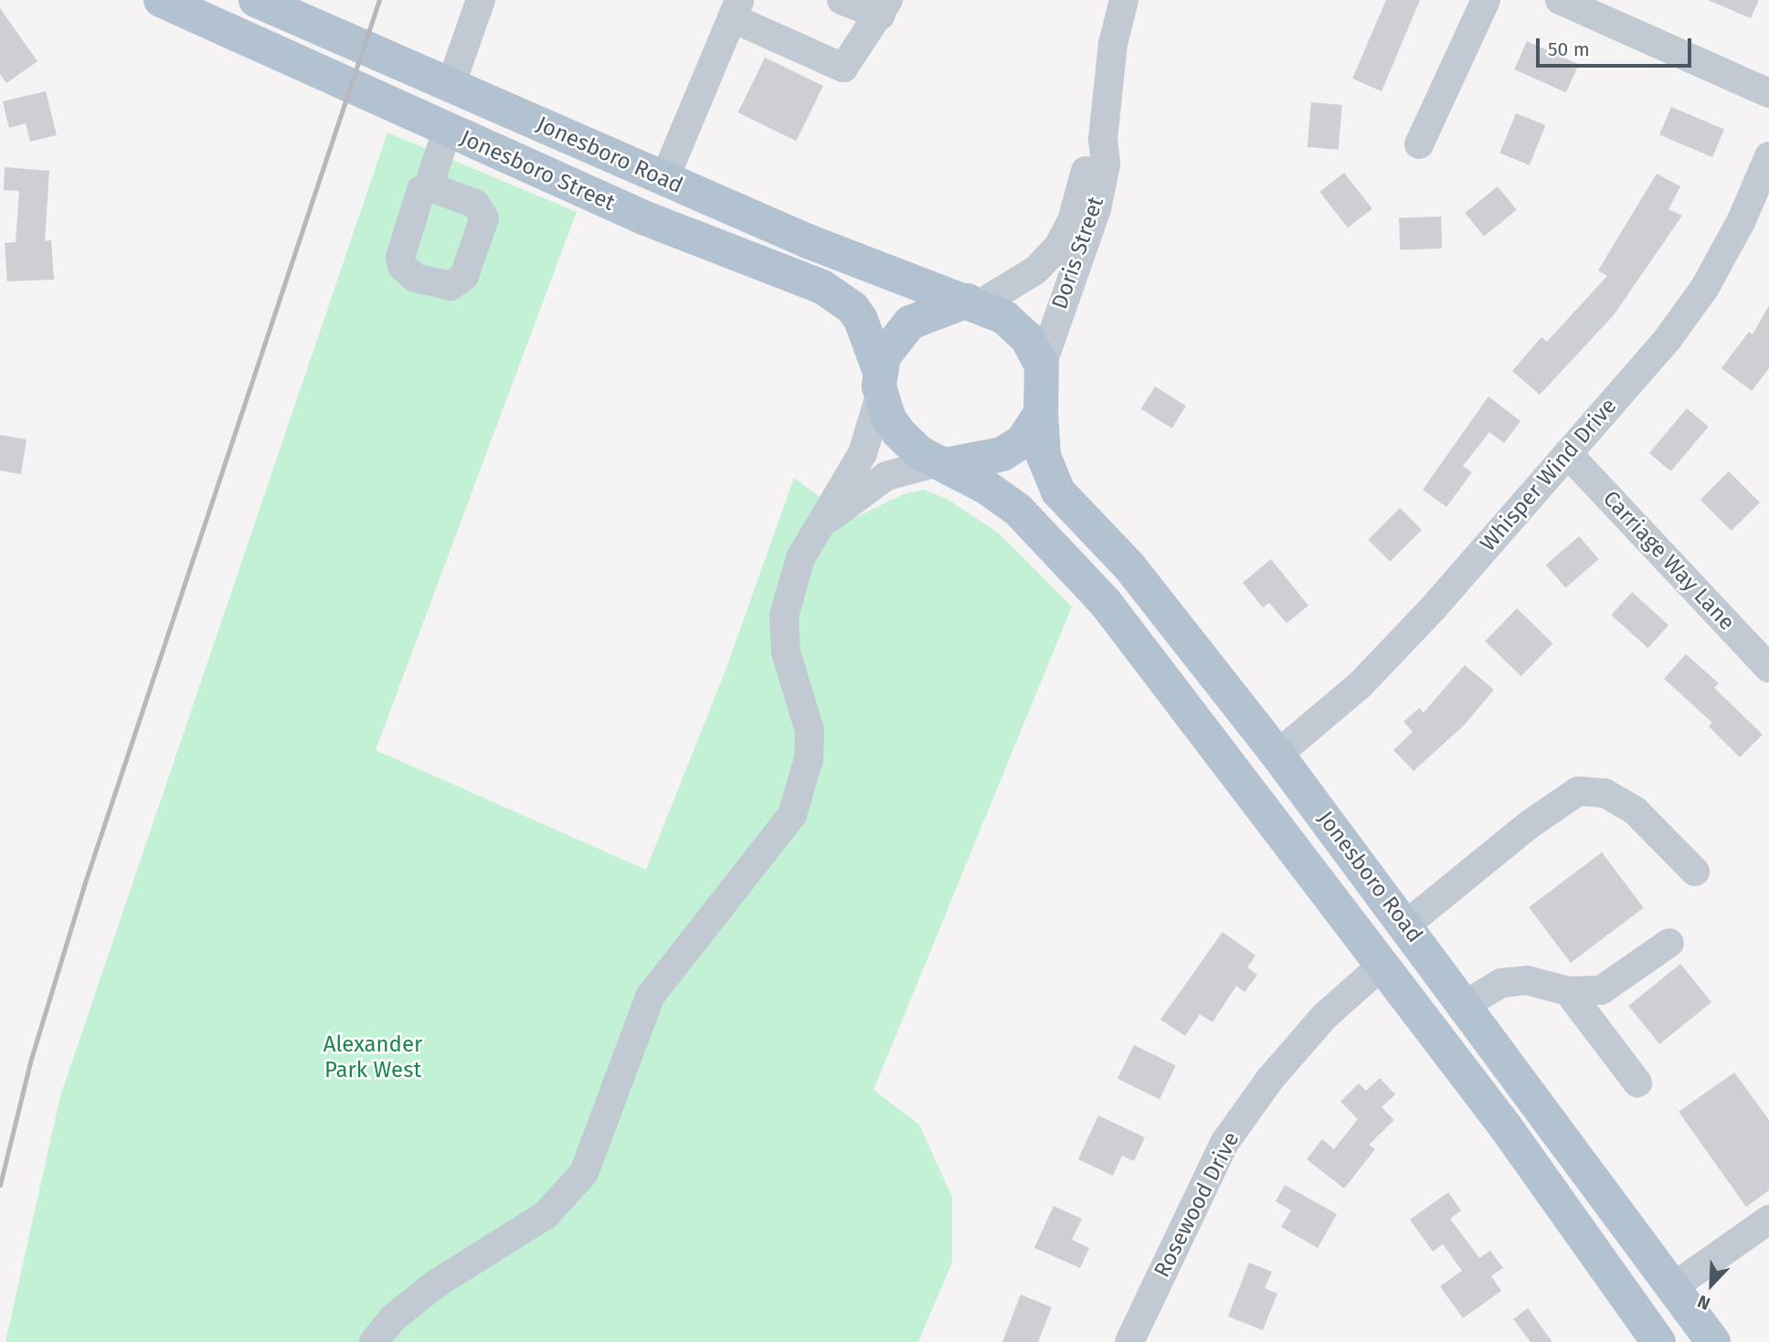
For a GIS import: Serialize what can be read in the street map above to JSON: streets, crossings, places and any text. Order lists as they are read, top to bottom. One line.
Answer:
{"streets":{"main road":["Jonesboro Road","Jonesboro Street"],"street":["Doris Street","Whisper Wind Drive","Carriage Way Lane","Rosewood Drive"]},"crossings":[["Jonesboro Road","Jonesboro Street"],["Jonesboro Road","Doris Street"],["Jonesboro Road","Whisper Wind Drive"],["Jonesboro Road","Rosewood Drive"],["Jonesboro Street","Doris Street"],["Whisper Wind Drive","Carriage Way Lane"]],"parks":["Alexander Park West"],"scale_bar":"50 m","north":"bottom left"}
